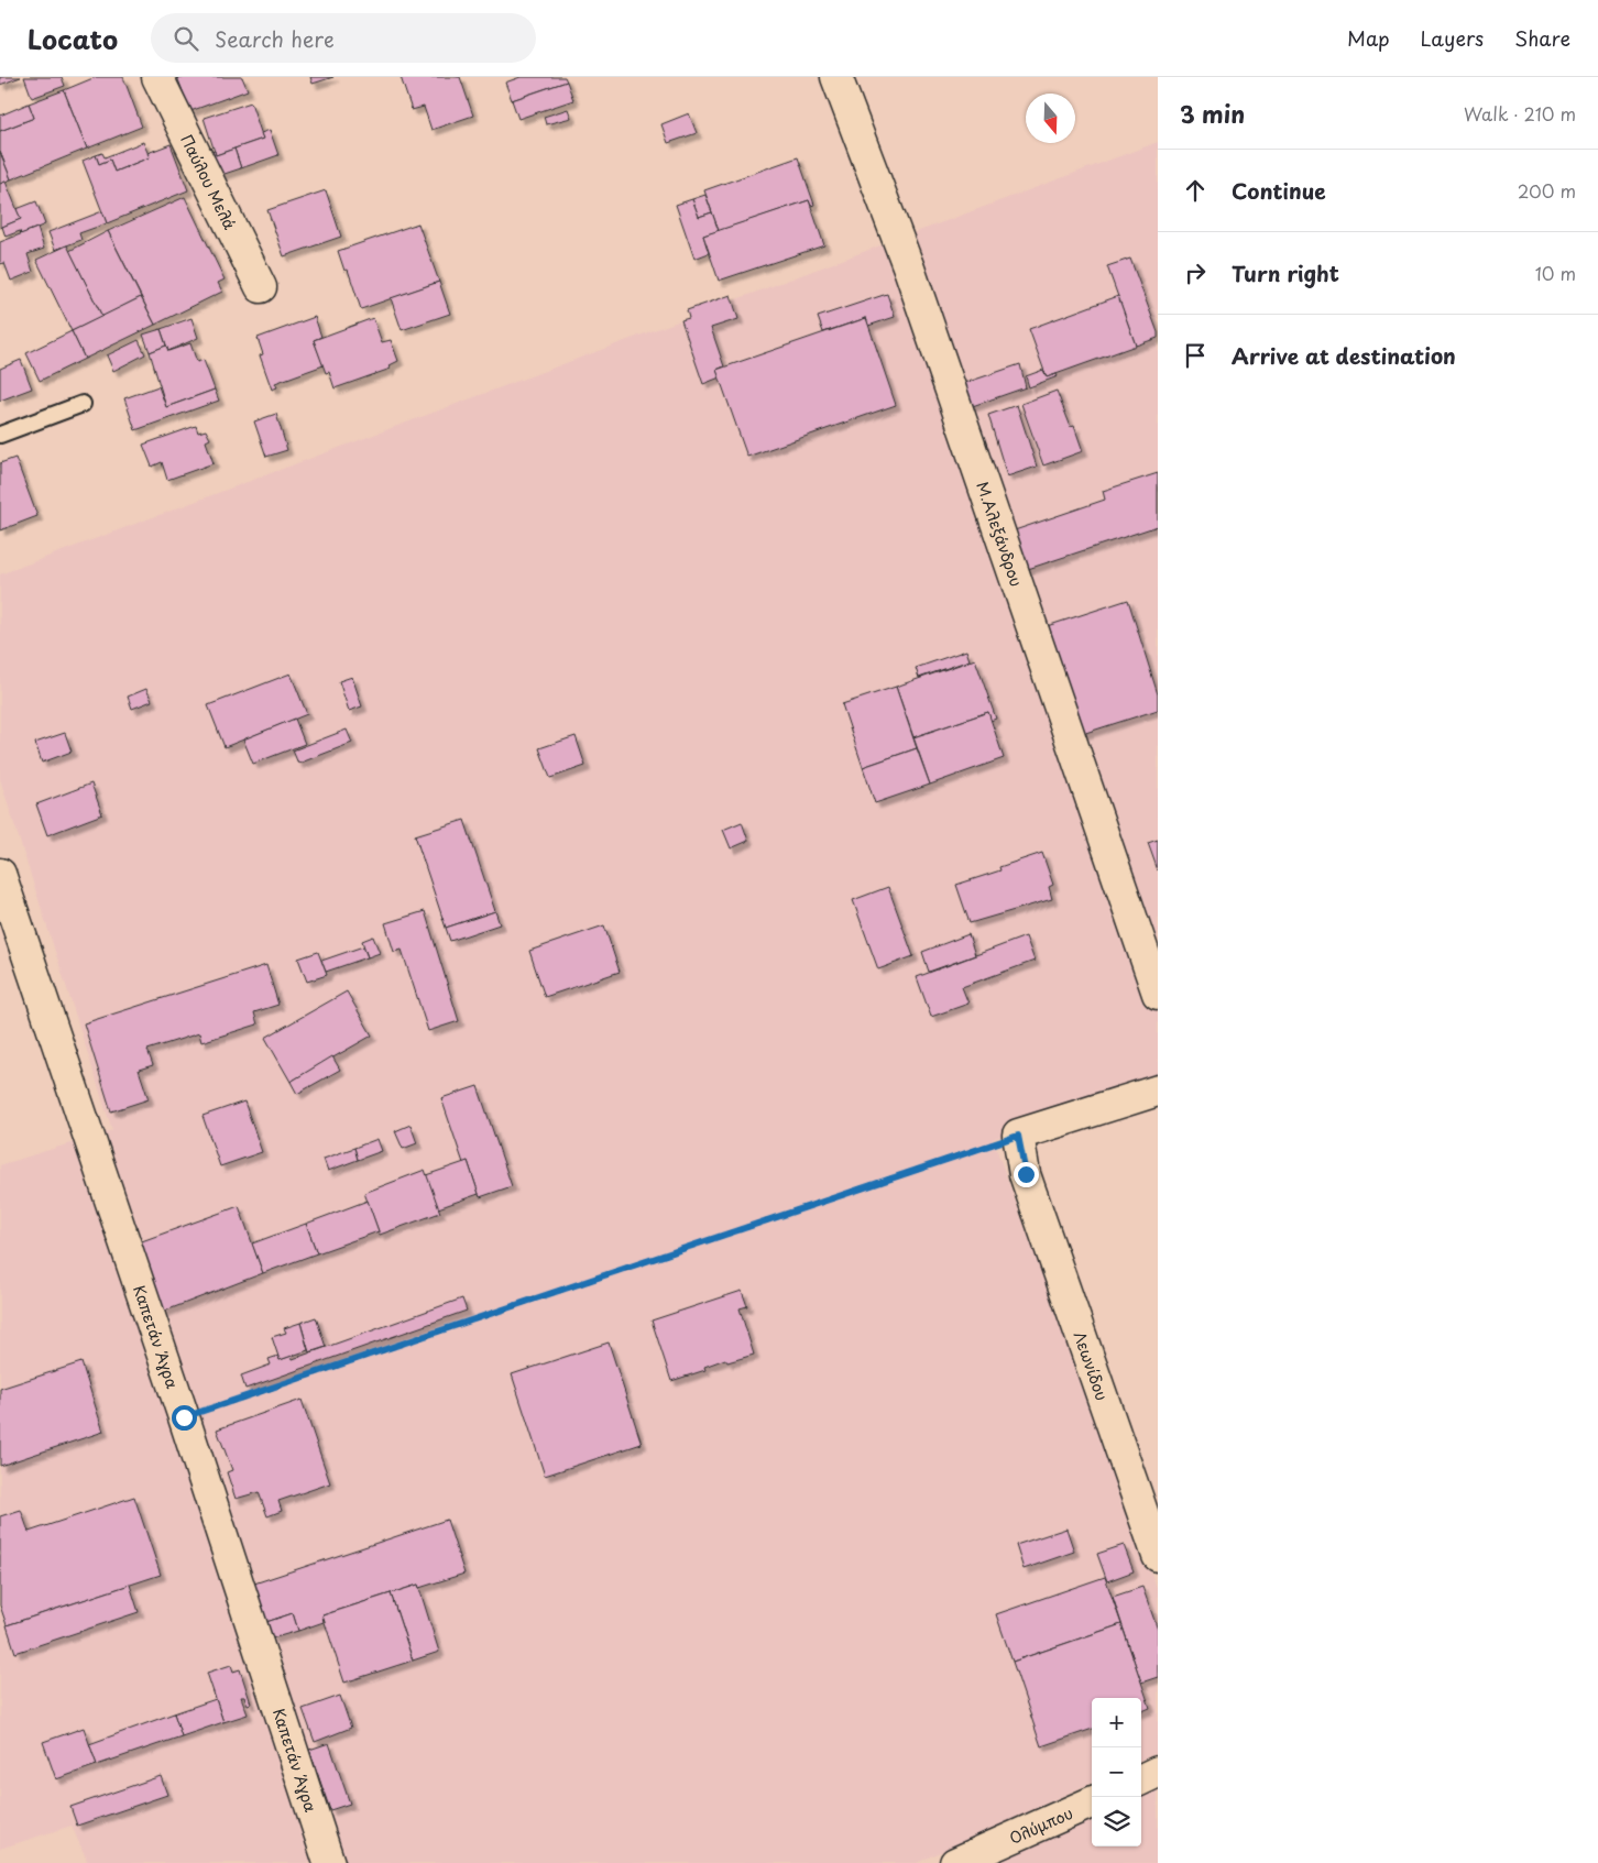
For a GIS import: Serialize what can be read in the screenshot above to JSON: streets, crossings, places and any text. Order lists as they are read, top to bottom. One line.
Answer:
{"streets":{"street":["Παύλου Μελά","Μ.Αλεξάνδρου","Καπετάν Άγρα","Λεωνίδου","Ολύμπου"]},"north":"bottom","page":{"header":"Locato","search":"Search here","nav":["Map","Layers","Share"],"heading":["3 min","Walk · 210 m"],"list":[["Continue","200 m"],["Turn right","10 m"],"Arrive at destination"],"map_buttons":["+","−"]}}
